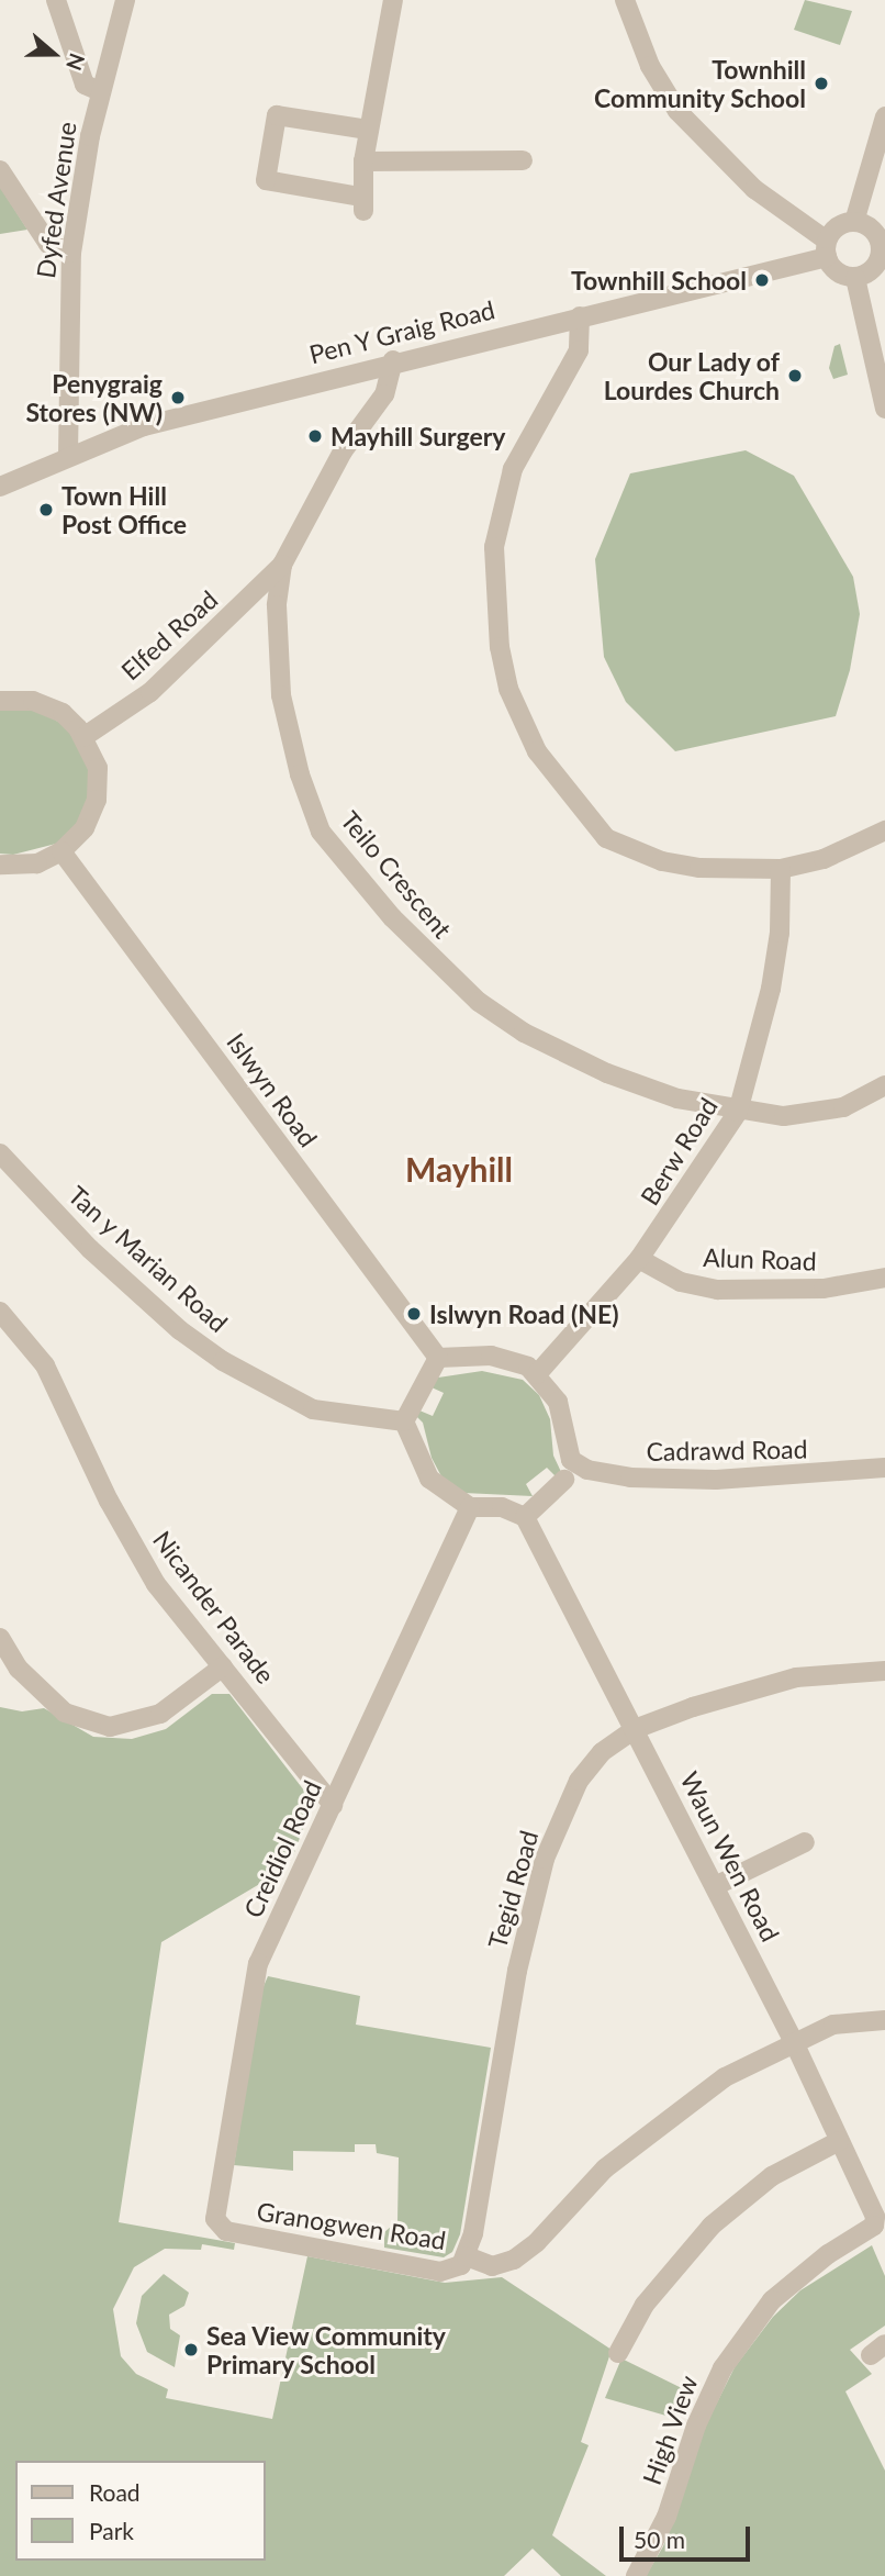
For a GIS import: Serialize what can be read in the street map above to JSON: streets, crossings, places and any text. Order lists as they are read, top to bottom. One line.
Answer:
{"streets":{"street":["Dyfed Avenue","Pen Y Graig Road","Elfed Road","Teilo Crescent","Islwyn Road","Berw Road","Tan y Marian Road","Alun Road","Cadrawd Road","Nicander Parade","Creidiol Road","Waun Wen Road","Tegid Road","Granogwen Road","High View"]},"crossings":[["Dyfed Avenue","Pen Y Graig Road"],["Pen Y Graig Road","Teilo Crescent"],["Elfed Road","Teilo Crescent"],["Teilo Crescent","Berw Road"],["Berw Road","Alun Road"],["Berw Road","Cadrawd Road"],["Nicander Parade","Creidiol Road"],["Creidiol Road","Granogwen Road"],["Waun Wen Road","Tegid Road"],["Waun Wen Road","Granogwen Road"],["Waun Wen Road","High View"],["Tegid Road","Granogwen Road"]],"districts":["Mayhill"],"places":["Townhill Community School","Townhill School","Our Lady of Lourdes Church","Penygraig Stores (NW)","Mayhill Surgery","Town Hill Post Office","Islwyn Road (NE)","Sea View Community Primary School"],"legend":["Road","Park"],"scale_bar":"50 m","north":"right"}
